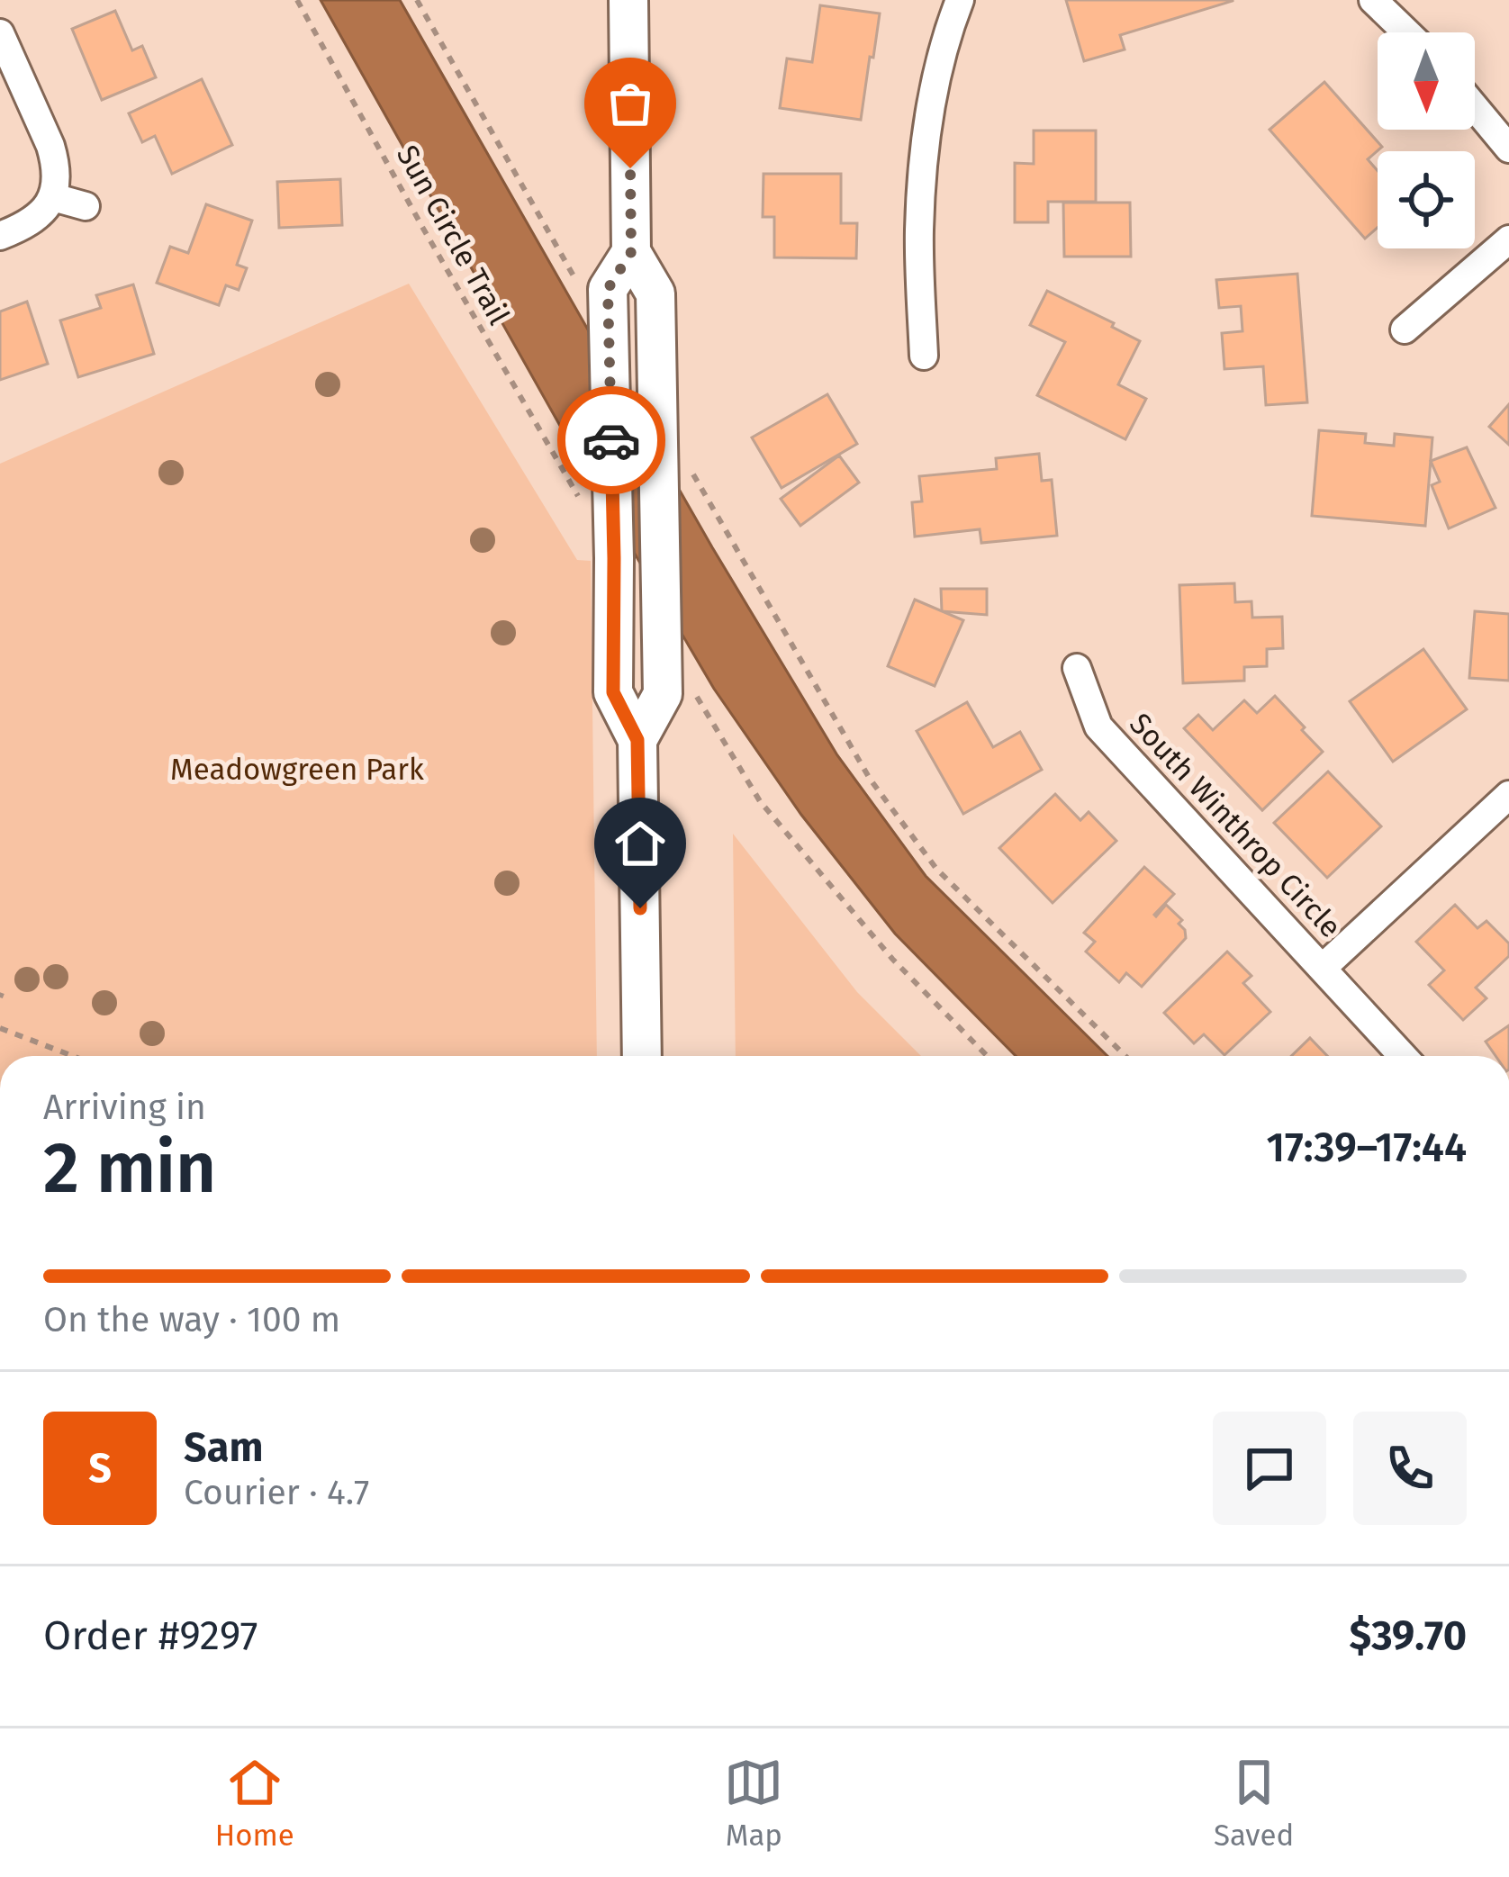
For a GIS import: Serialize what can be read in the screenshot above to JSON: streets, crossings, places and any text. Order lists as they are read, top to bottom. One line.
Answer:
{"streets":{"street":["South Winthrop Circle"],"path":["Sun Circle Trail"]},"parks":["Meadowgreen Park"],"north":"bottom","page":{"heading":["2 min","Arriving in","17:39–17:44"],"panel":["Sam","Courier · 4.7","Order #9297","$39.70"],"bar":"On the way · 100 m","round":"S","tabs":["Home","Map","Saved"]}}
